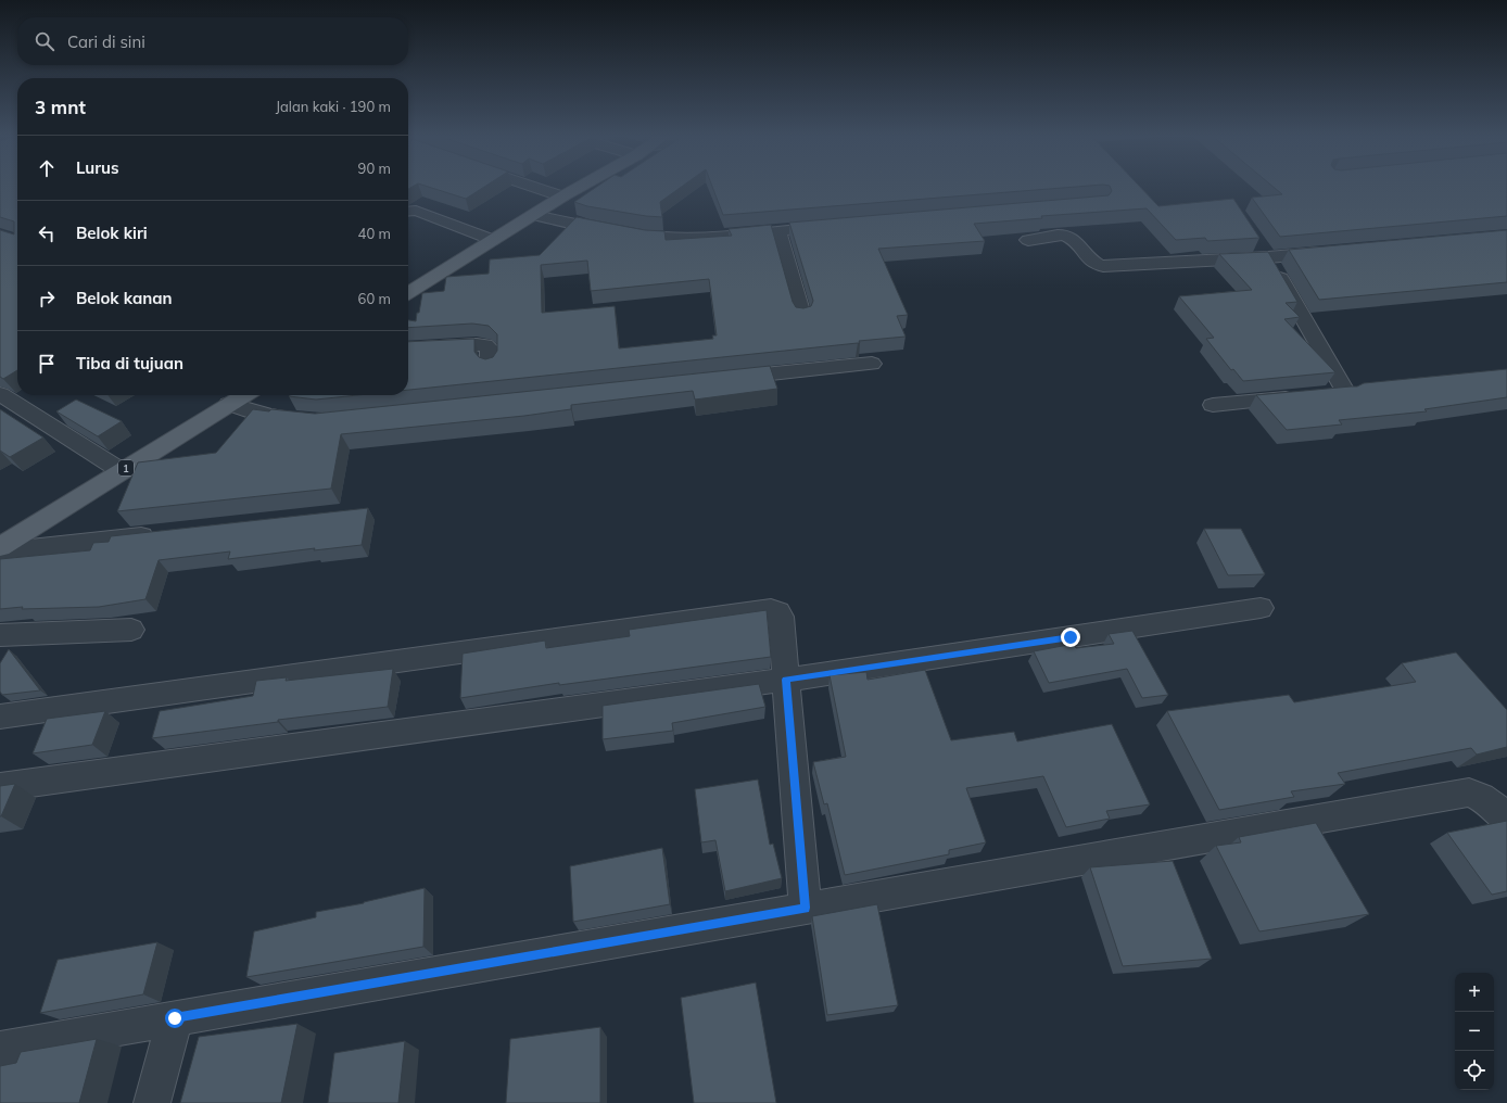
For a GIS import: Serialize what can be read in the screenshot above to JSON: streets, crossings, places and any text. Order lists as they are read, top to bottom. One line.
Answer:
{"streets":{"main road":["1"]},"page":{"search":"Cari di sini","heading":["3 mnt","Jalan kaki · 190 m"],"list":[["Lurus","90 m"],["Belok kiri","40 m"],["Belok kanan","60 m"],"Tiba di tujuan"],"map_buttons":["+","−"]}}
